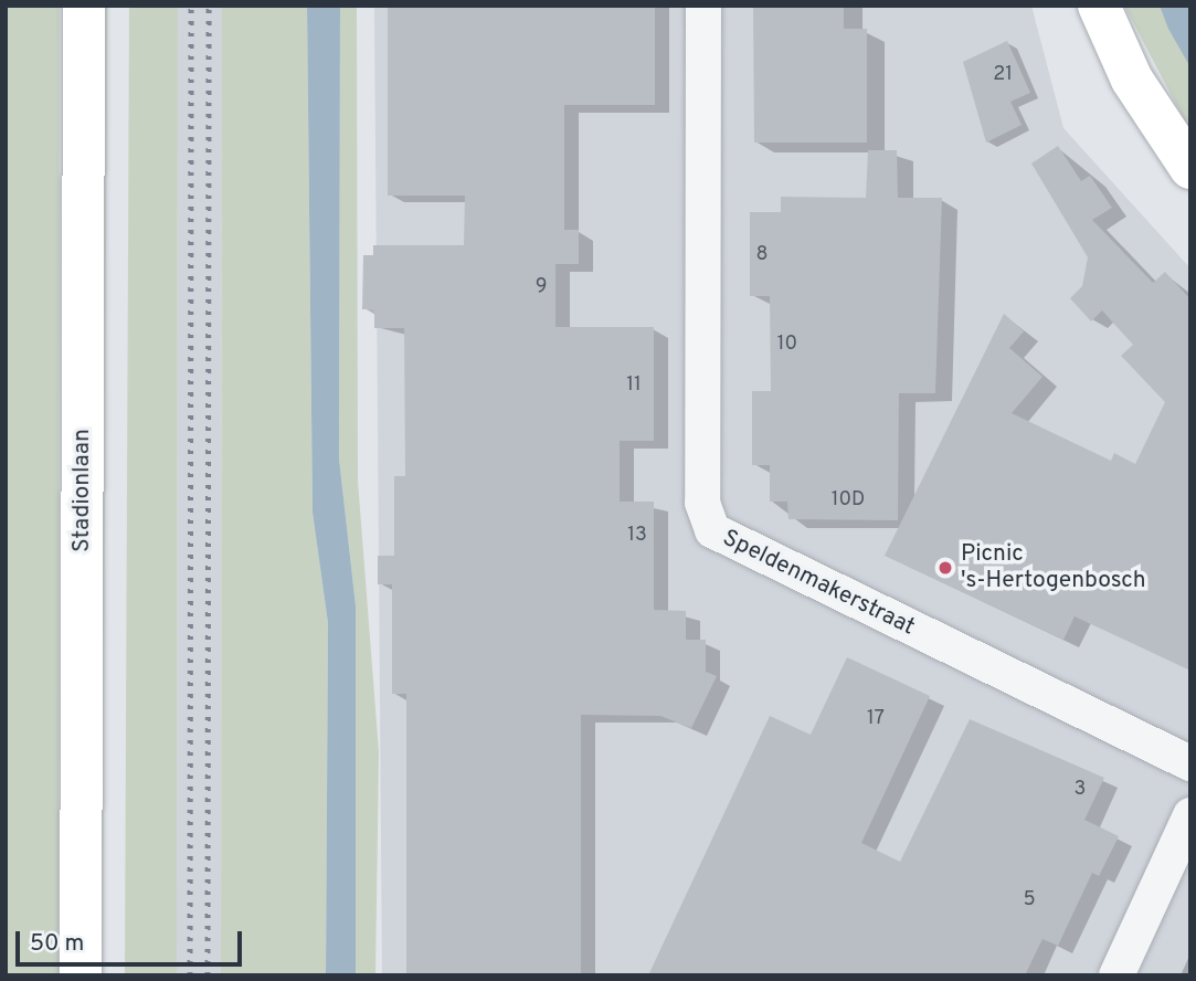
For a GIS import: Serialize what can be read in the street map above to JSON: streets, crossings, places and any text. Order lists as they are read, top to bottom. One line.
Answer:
{"streets":{"main road":["Stadionlaan"],"street":["Speldenmakerstraat"]},"places":["Picnic 's-Hertogenbosch"],"house_numbers":["21","8","9","10","11","10D","13","17","3","5"],"scale_bar":"50 m"}
